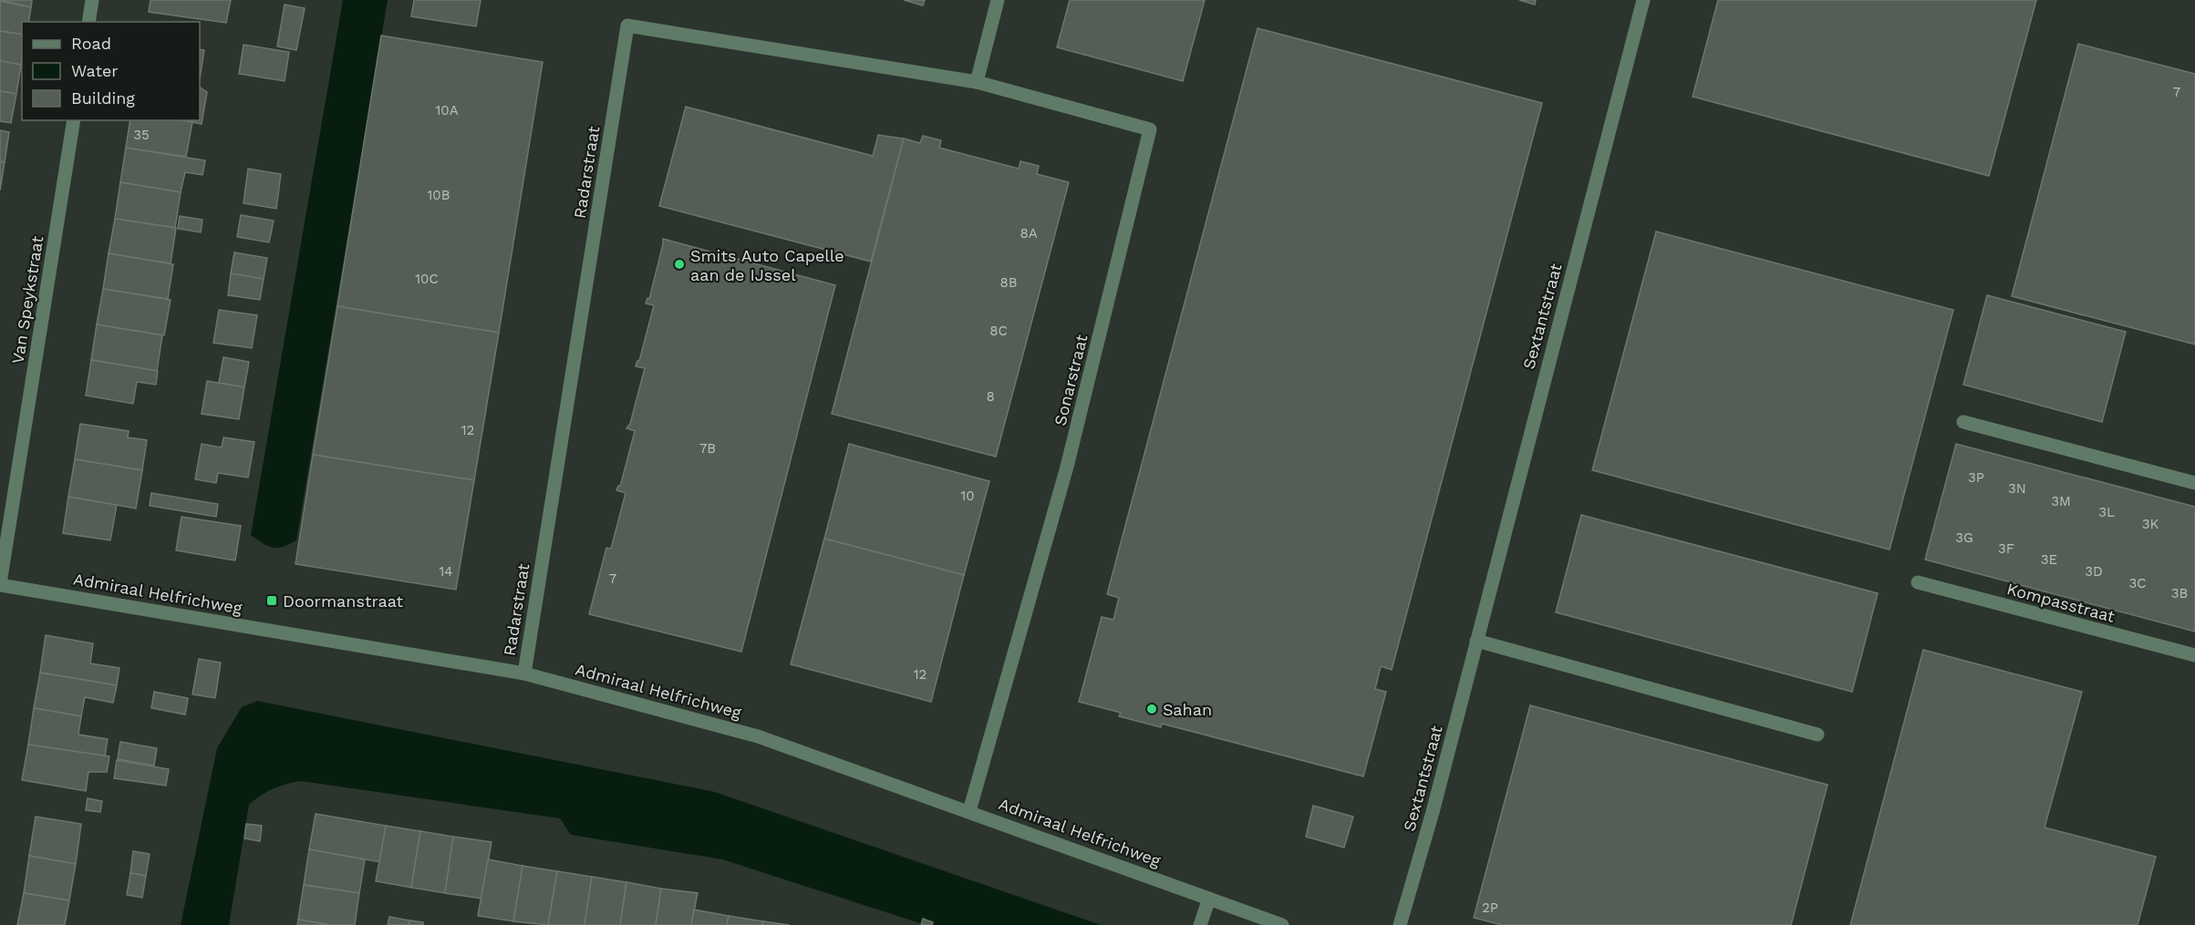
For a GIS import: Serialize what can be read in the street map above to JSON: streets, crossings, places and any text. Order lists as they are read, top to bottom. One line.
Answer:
{"streets":{"street":["Radarstraat","Van Speykstraat","Sextantstraat","Sonarstraat","Admiraal Helfrichweg","Kompasstraat"]},"crossings":[["Radarstraat","Sonarstraat"],["Radarstraat","Admiraal Helfrichweg"],["Van Speykstraat","Admiraal Helfrichweg"],["Sonarstraat","Admiraal Helfrichweg"]],"places":{"other":["Smits Auto Capelle aan de IJssel","Sahan"],"transit":["Doormanstraat"]},"house_numbers":["7","10A","35","10B","8A","10C","8B","8C","8","12","7B","3P","3N","10","3M","3L","3K","3G","3F","3E","14","3D","7","3C","3B","12","2P"],"legend":["Road","Water","Building"]}
